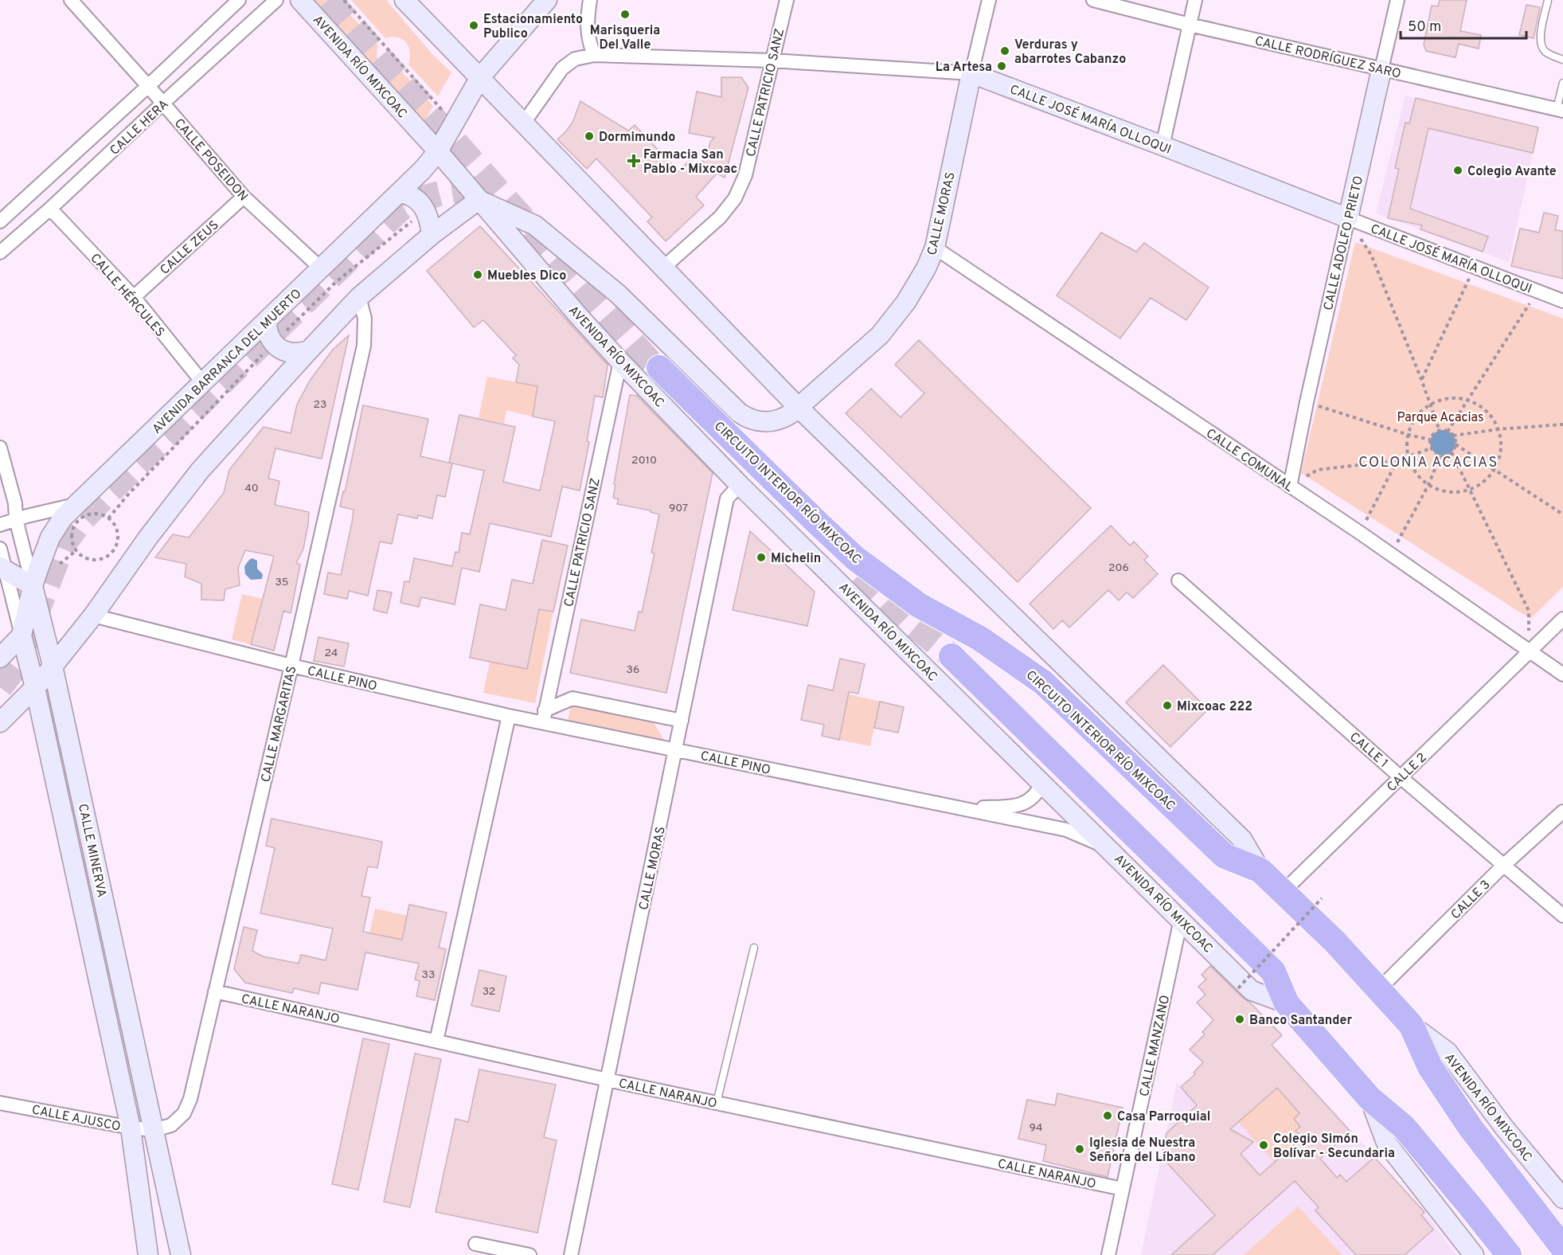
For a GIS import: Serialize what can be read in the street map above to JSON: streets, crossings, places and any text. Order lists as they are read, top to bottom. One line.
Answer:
{"streets":{"highway":["AVENIDA RÍO MIXCOAC","CIRCUITO INTERIOR RÍO MIXCOAC"],"main road":["CALLE JOSÉ MARÍA OLLOQUI","CALLE MORAS","CALLE ADOLFO PRIETO","AVENIDA BARRANCA DEL MUERTO","CALLE MINERVA"],"street":["CALLE RODRÍGUEZ SARO","CALLE PATRICIO SANZ","CALLE HERA","CALLE POSEIDON","CALLE ZEUS","CALLE HÉRCULES","CALLE COMUNAL","CALLE PINO","CALLE MARGARITAS","CALLE 1","CALLE 2","CALLE 3","CALLE NARANJO","CALLE MANZANO","CALLE AJUSCO"]},"crossings":[["CALLE RODRÍGUEZ SARO","CALLE ADOLFO PRIETO"],["AVENIDA RÍO MIXCOAC","CALLE PATRICIO SANZ"],["AVENIDA RÍO MIXCOAC","CALLE JOSÉ MARÍA OLLOQUI"],["AVENIDA RÍO MIXCOAC","CALLE MORAS"],["AVENIDA RÍO MIXCOAC","AVENIDA BARRANCA DEL MUERTO"],["AVENIDA RÍO MIXCOAC","CIRCUITO INTERIOR RÍO MIXCOAC"],["AVENIDA RÍO MIXCOAC","CALLE PINO"],["AVENIDA RÍO MIXCOAC","CALLE 2"],["AVENIDA RÍO MIXCOAC","CALLE 3"],["AVENIDA RÍO MIXCOAC","CALLE MANZANO"],["CALLE PATRICIO SANZ","CALLE JOSÉ MARÍA OLLOQUI"],["CALLE PATRICIO SANZ","CALLE PINO"],["CALLE JOSÉ MARÍA OLLOQUI","CALLE MORAS"],["CALLE JOSÉ MARÍA OLLOQUI","CALLE ADOLFO PRIETO"],["CALLE HERA","CALLE POSEIDON"],["CALLE HERA","CALLE HÉRCULES"],["CALLE POSEIDON","CALLE ZEUS"],["CALLE POSEIDON","AVENIDA BARRANCA DEL MUERTO"],["CALLE MORAS","CALLE COMUNAL"],["CALLE MORAS","CALLE PINO"],["CALLE MORAS","CALLE NARANJO"],["CALLE ADOLFO PRIETO","CALLE COMUNAL"],["CALLE ZEUS","CALLE HÉRCULES"],["CALLE HÉRCULES","AVENIDA BARRANCA DEL MUERTO"],["AVENIDA BARRANCA DEL MUERTO","CALLE MINERVA"],["CALLE COMUNAL","CALLE 2"],["CALLE PINO","CALLE MARGARITAS"],["CALLE MARGARITAS","CALLE MINERVA"],["CALLE MARGARITAS","CALLE NARANJO"],["CALLE MARGARITAS","CALLE AJUSCO"],["CALLE 1","CALLE 2"],["CALLE 1","CALLE 3"],["CALLE MINERVA","CALLE AJUSCO"],["CALLE NARANJO","CALLE MANZANO"]],"districts":["COLONIA ACACIAS"],"parks":["Parque Acacias"],"places":{"other":["Marisqueria Del Valle","Estacionamiento Publico","Verduras y abarrotes Cabanzo","La Artesa","Dormimundo","Colegio Avante","Muebles Dico","Michelin","Mixcoac 222","Banco Santander","Casa Parroquial","Colegio Simón Bolívar - Secundaria","Iglesia de Nuestra Señora del Líbano"],"health":["Farmacia San Pablo - Mixcoac"]},"house_numbers":["23","2010","40","907","206","35","24","36","33","32","94"],"scale_bar":"50 m"}
